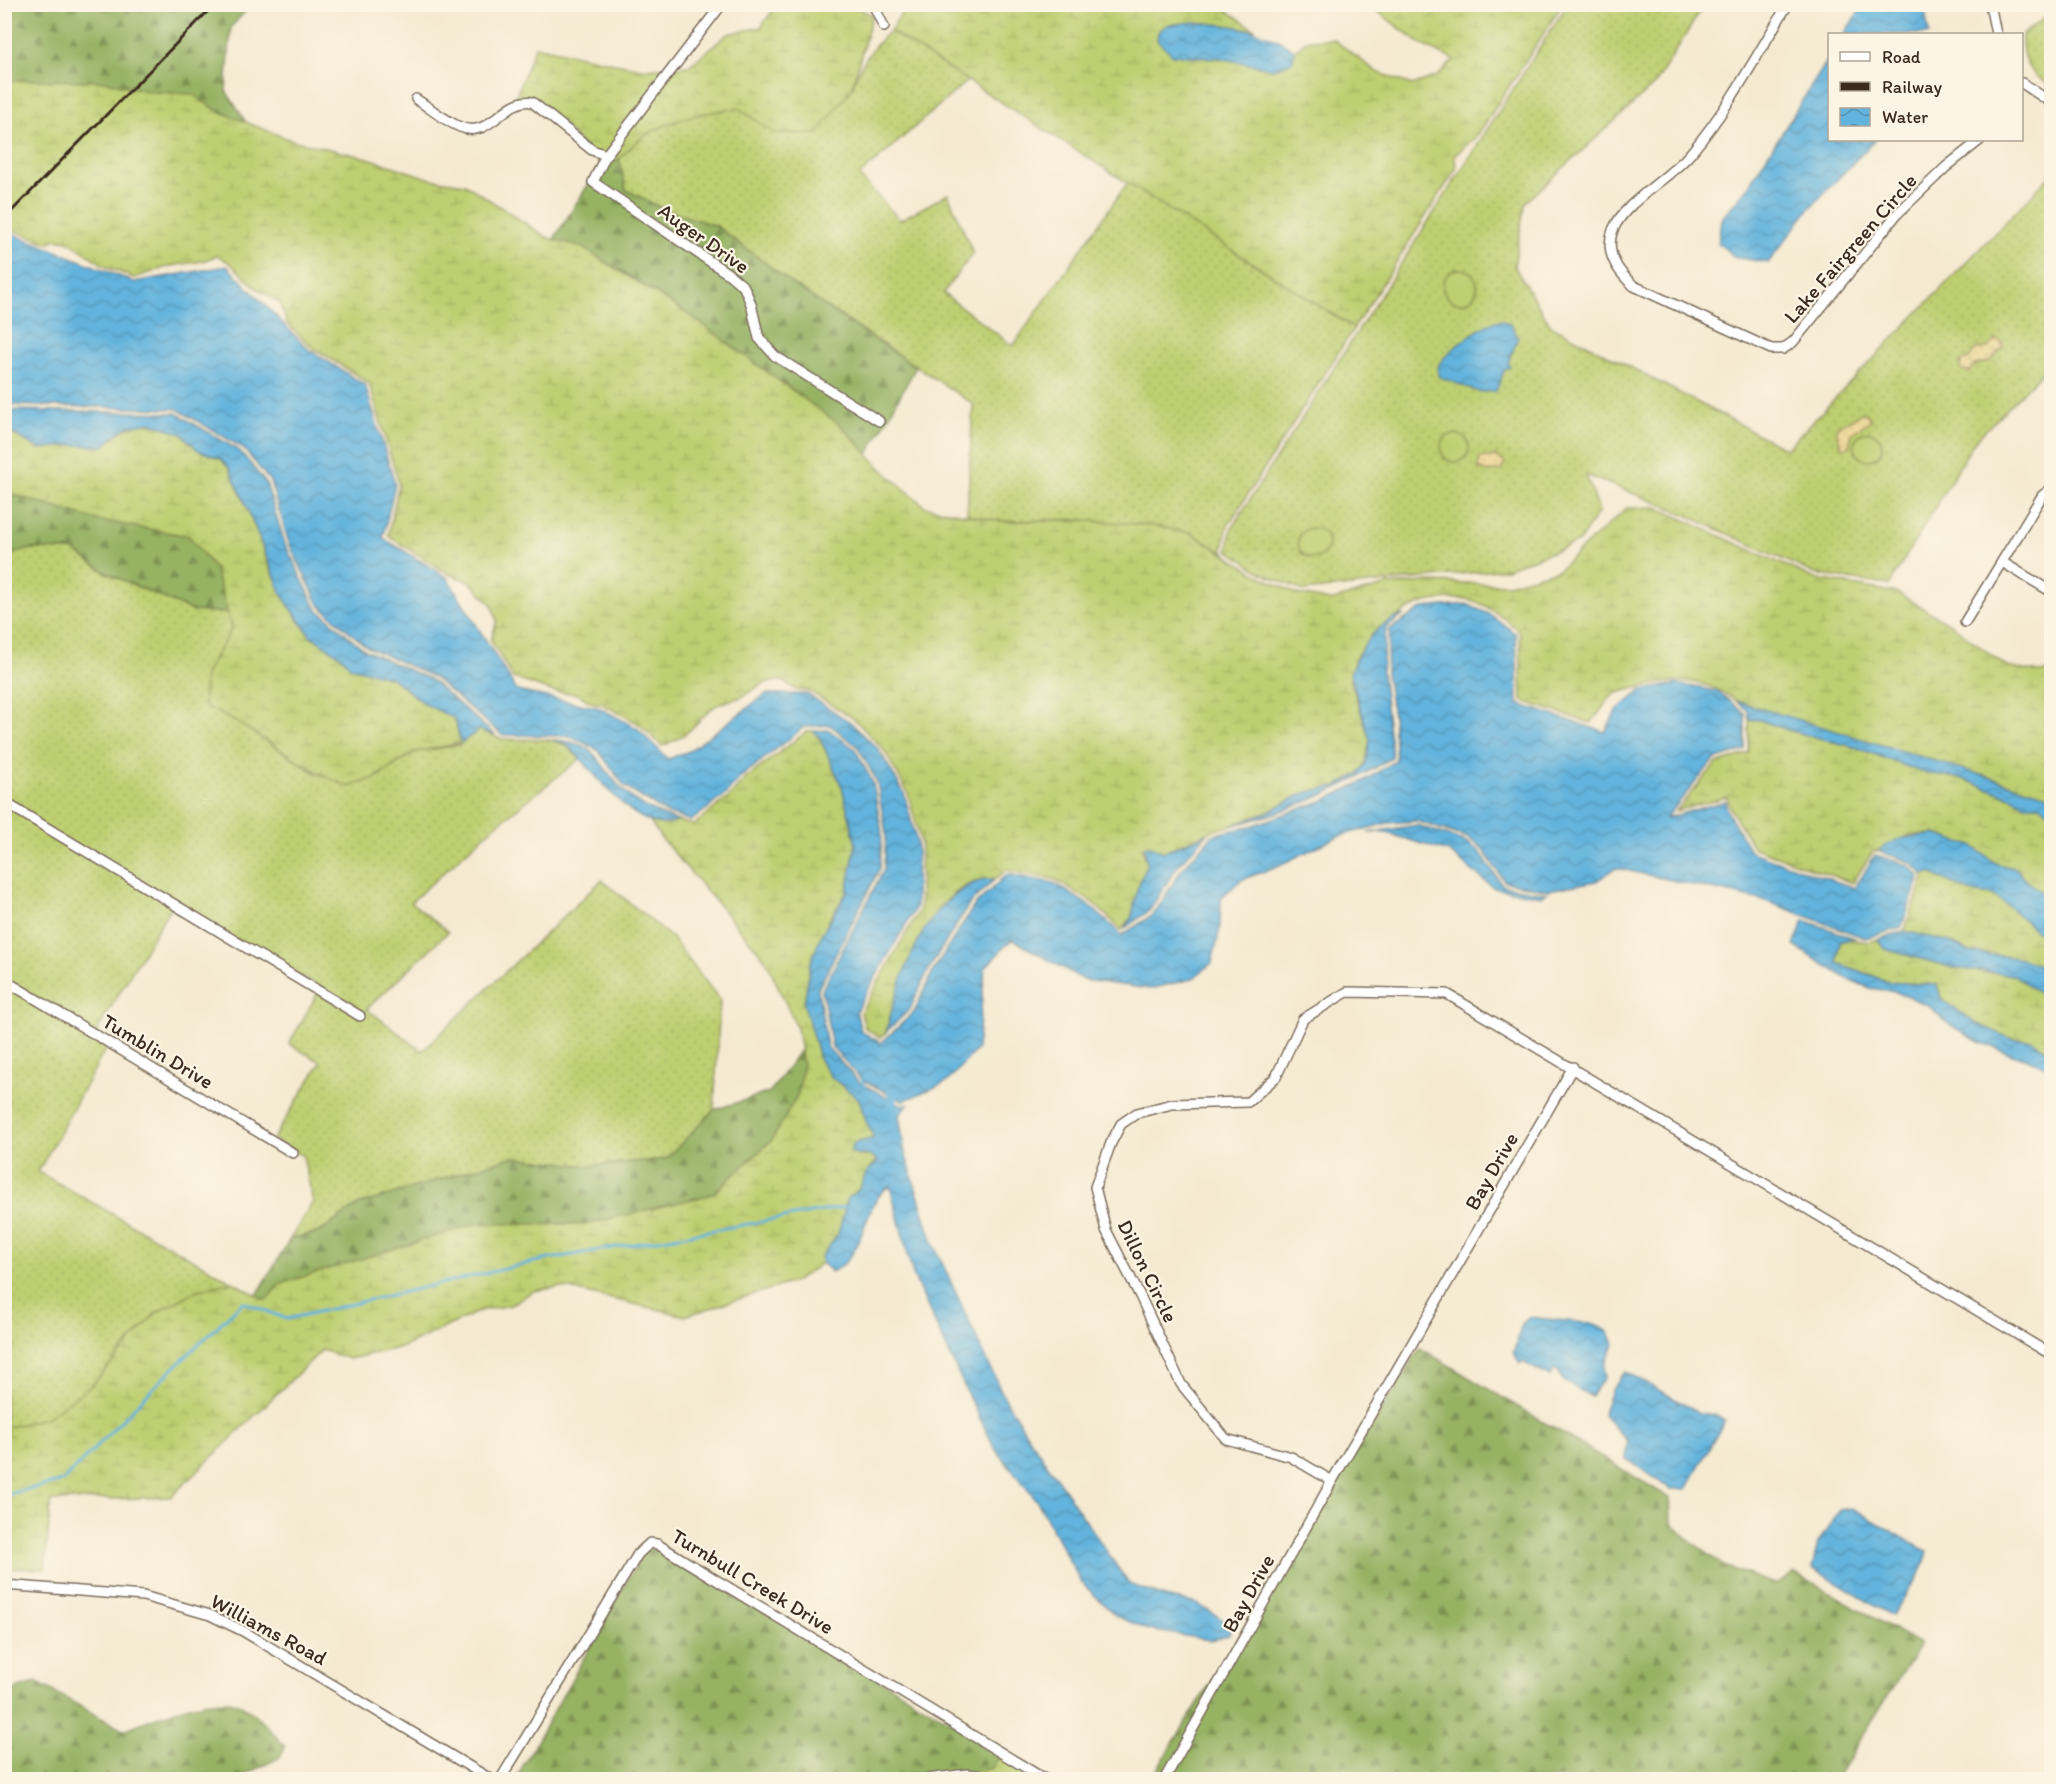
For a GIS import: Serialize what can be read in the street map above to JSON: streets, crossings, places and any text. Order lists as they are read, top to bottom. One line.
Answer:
{"streets":{"street":["Auger Drive","Lake Fairgreen Circle","Tumblin Drive","Bay Drive","Dillon Circle","Turnbull Creek Drive","Williams Road"]},"crossings":[["Bay Drive","Dillon Circle"]],"legend":["Road","Railway","Water"]}
